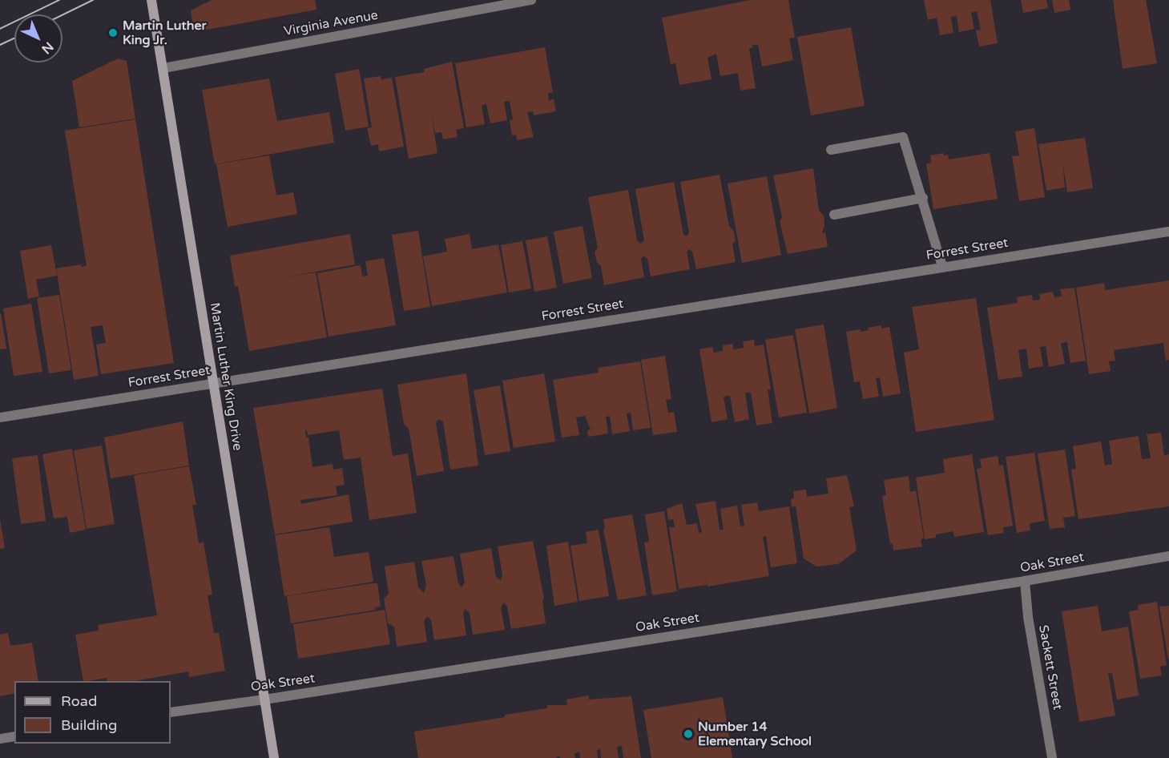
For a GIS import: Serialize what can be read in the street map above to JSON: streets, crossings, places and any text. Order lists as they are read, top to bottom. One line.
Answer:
{"streets":{"street":["Virginia Avenue","Forrest Street","Martin Luther King Drive","Oak Street","Sackett Street"]},"crossings":[["Virginia Avenue","Martin Luther King Drive"],["Forrest Street","Martin Luther King Drive"],["Martin Luther King Drive","Oak Street"],["Oak Street","Sackett Street"]],"places":["Martin Luther King Jr.","Number 14 Elementary School"],"legend":["Road","Building"],"north":"bottom right"}
